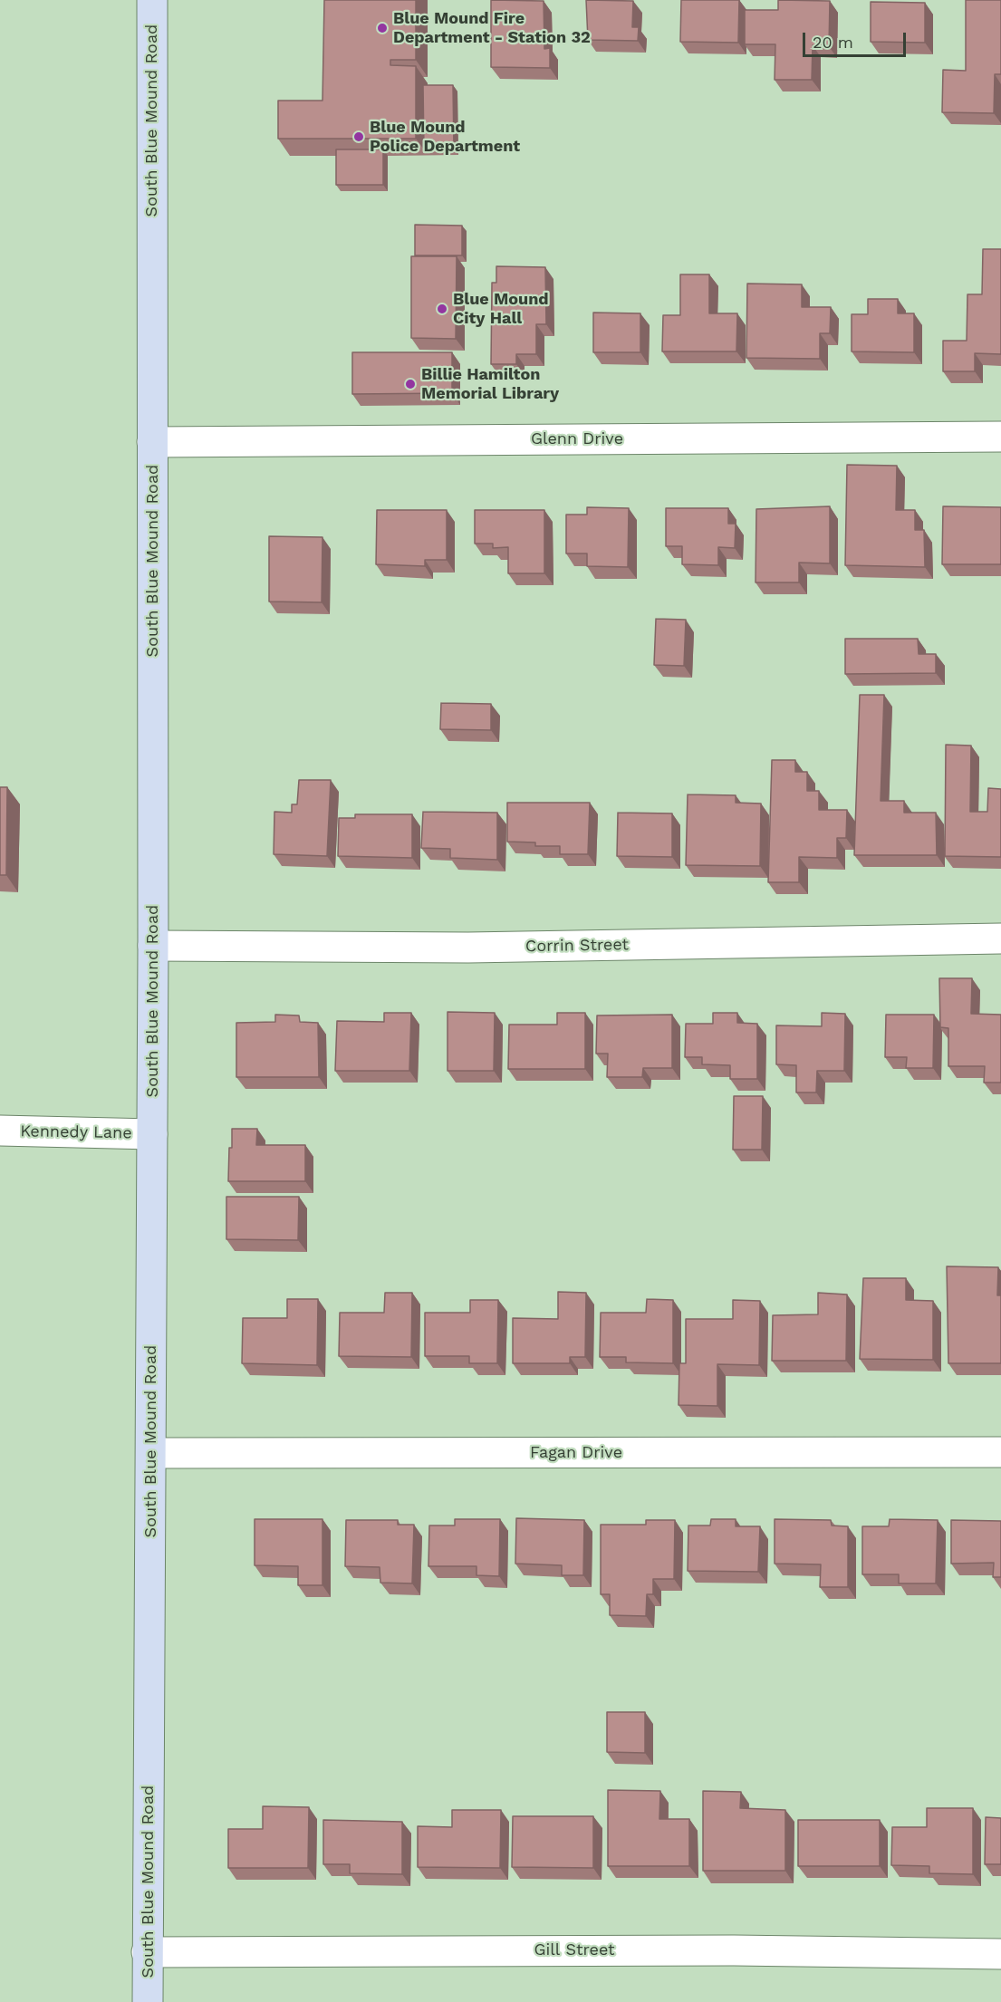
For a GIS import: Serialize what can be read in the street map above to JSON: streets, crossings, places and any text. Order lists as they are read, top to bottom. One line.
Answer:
{"streets":{"main road":["South Blue Mound Road"],"street":["Glenn Drive","Corrin Street","Kennedy Lane","Fagan Drive","Gill Street"]},"crossings":[["South Blue Mound Road","Glenn Drive"],["South Blue Mound Road","Corrin Street"],["South Blue Mound Road","Kennedy Lane"],["South Blue Mound Road","Fagan Drive"],["South Blue Mound Road","Gill Street"]],"places":["Blue Mound Fire Department - Station 32","Blue Mound Police Department","Blue Mound City Hall","Billie Hamilton Memorial Library"],"scale_bar":"20 m"}
